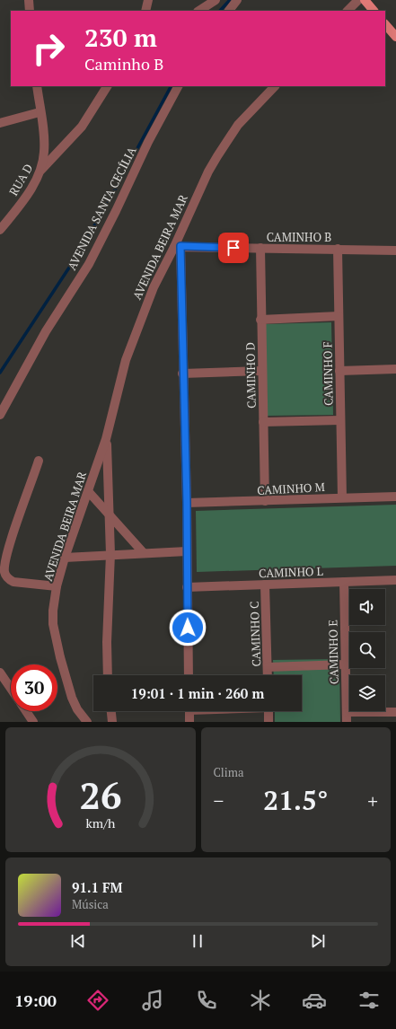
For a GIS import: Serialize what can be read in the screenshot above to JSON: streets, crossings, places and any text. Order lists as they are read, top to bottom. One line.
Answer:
{"streets":{"street":["RUA D","AVENIDA SANTA CECÍLIA","CAMINHO B","AVENIDA BEIRA MAR","CAMINHO F","CAMINHO D","CAMINHO M","CAMINHO L","CAMINHO C","CAMINHO E"]},"crossings":[["CAMINHO B","AVENIDA BEIRA MAR"],["CAMINHO B","CAMINHO F"],["CAMINHO B","CAMINHO D"],["CAMINHO F","CAMINHO M"],["CAMINHO D","CAMINHO M"],["CAMINHO L","CAMINHO C"],["CAMINHO L","CAMINHO E"]],"page":{"turn":["230 m","Caminho B"],"limit":"30","trip":"19:01 · 1 min · 260 m","tile":"Clima","heat":["−","21.5°","+"],"song":["91.1 FM","Música"],"tabs":"19:00","gauge":["26","km/h"]}}
